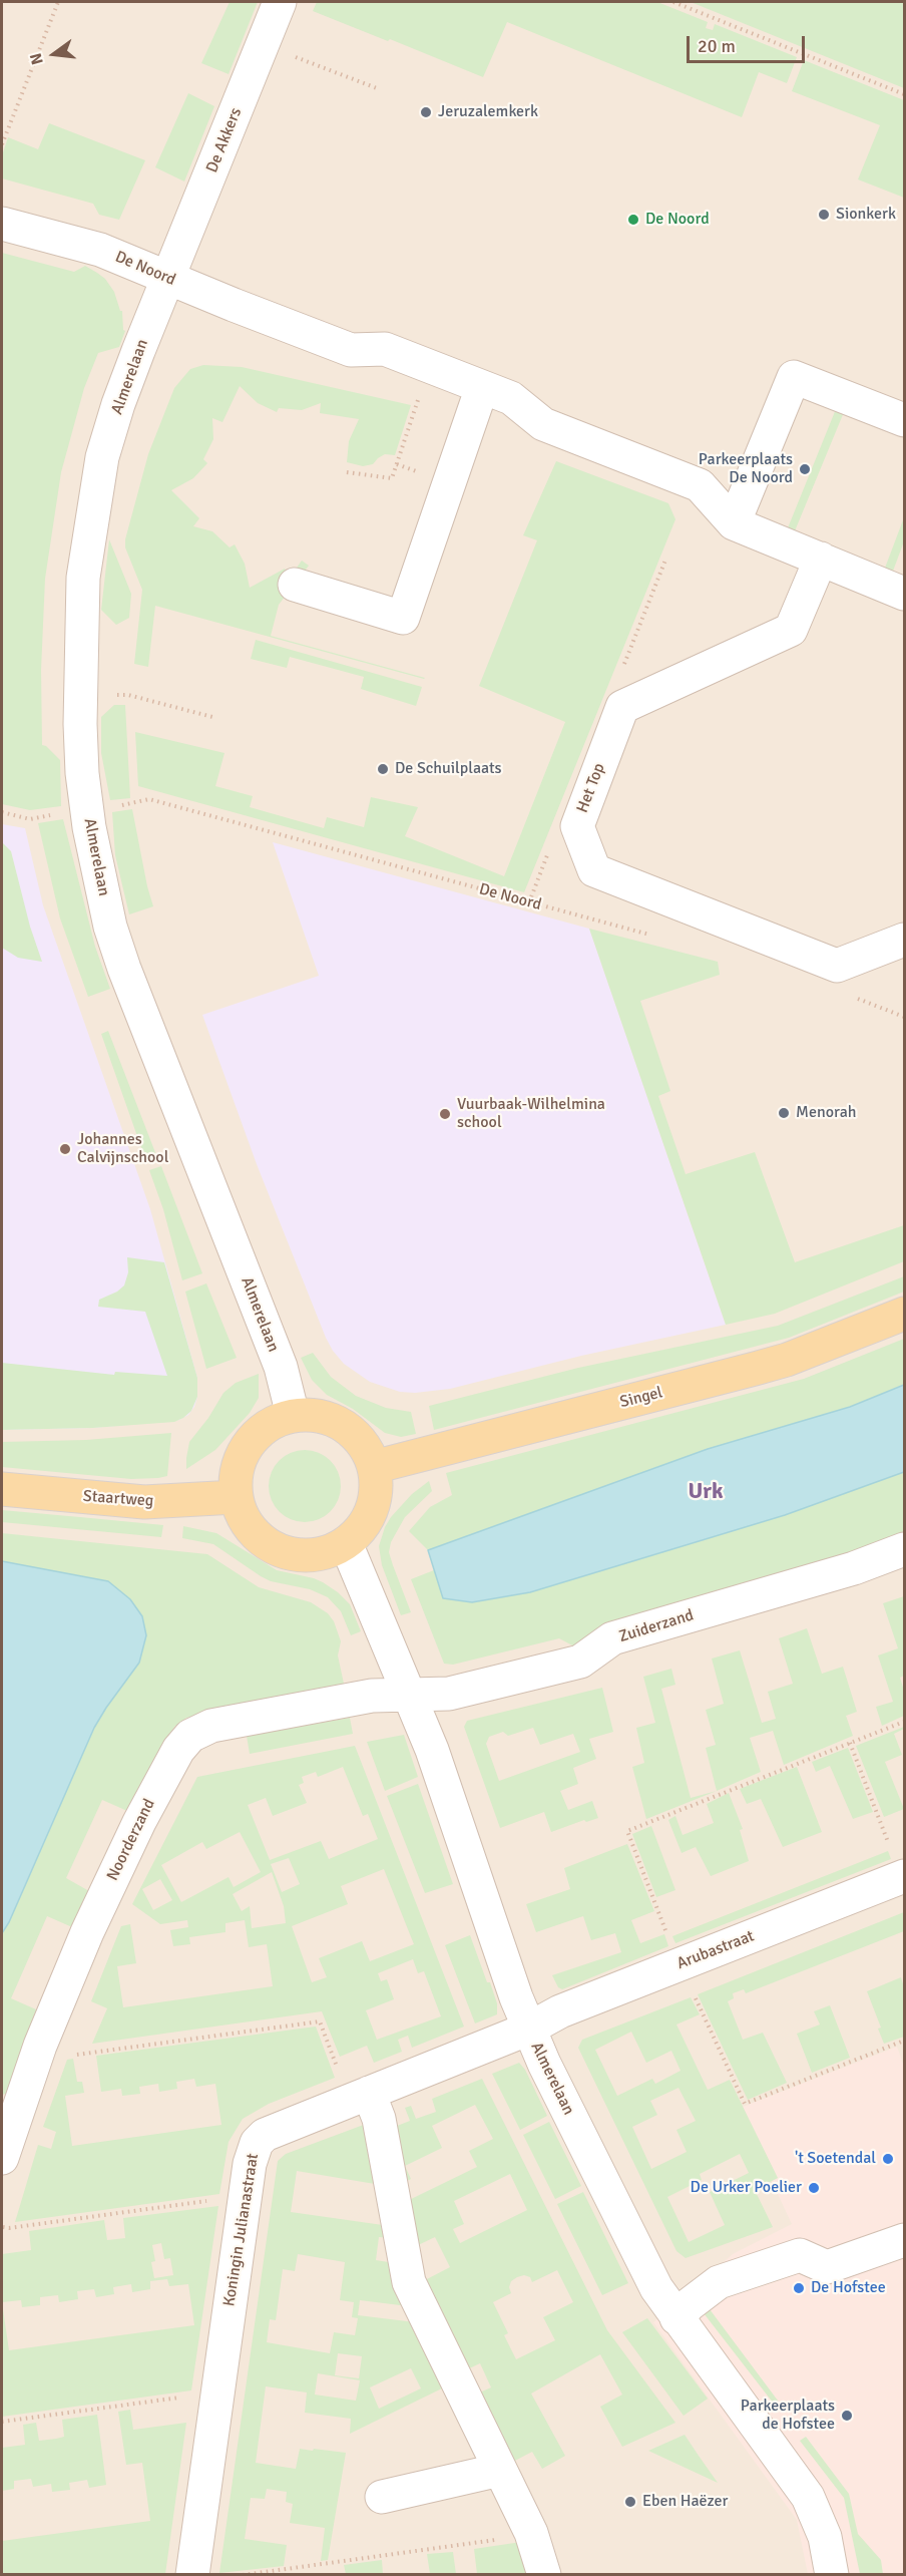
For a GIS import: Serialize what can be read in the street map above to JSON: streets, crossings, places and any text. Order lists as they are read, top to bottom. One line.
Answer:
{"streets":{"main road":["Singel","Staartweg"],"street":["De Akkers","De Noord","Almerelaan","Het Top","Zuiderzand","Noorderzand","Arubastraat","Koningin Julianastraat"]},"crossings":[["De Akkers","De Noord"],["De Akkers","Almerelaan"],["De Noord","Almerelaan"],["De Noord","Het Top"],["Almerelaan","Singel"],["Almerelaan","Staartweg"],["Almerelaan","Zuiderzand"],["Almerelaan","Noorderzand"],["Almerelaan","Arubastraat"],["Almerelaan","Koningin Julianastraat"],["Singel","Staartweg"],["Zuiderzand","Noorderzand"],["Arubastraat","Koningin Julianastraat"]],"districts":["Urk"],"places":["Jeruzalemkerk","Sionkerk","De Noord","Parkeerplaats De Noord","De Schuilplaats","Menorah","Vuurbaak-Wilhelmina school","Johannes Calvijnschool","'t Soetendal","De Urker Poelier","De Hofstee","Parkeerplaats de Hofstee","Eben Haëzer"],"scale_bar":"20 m","north":"left"}
